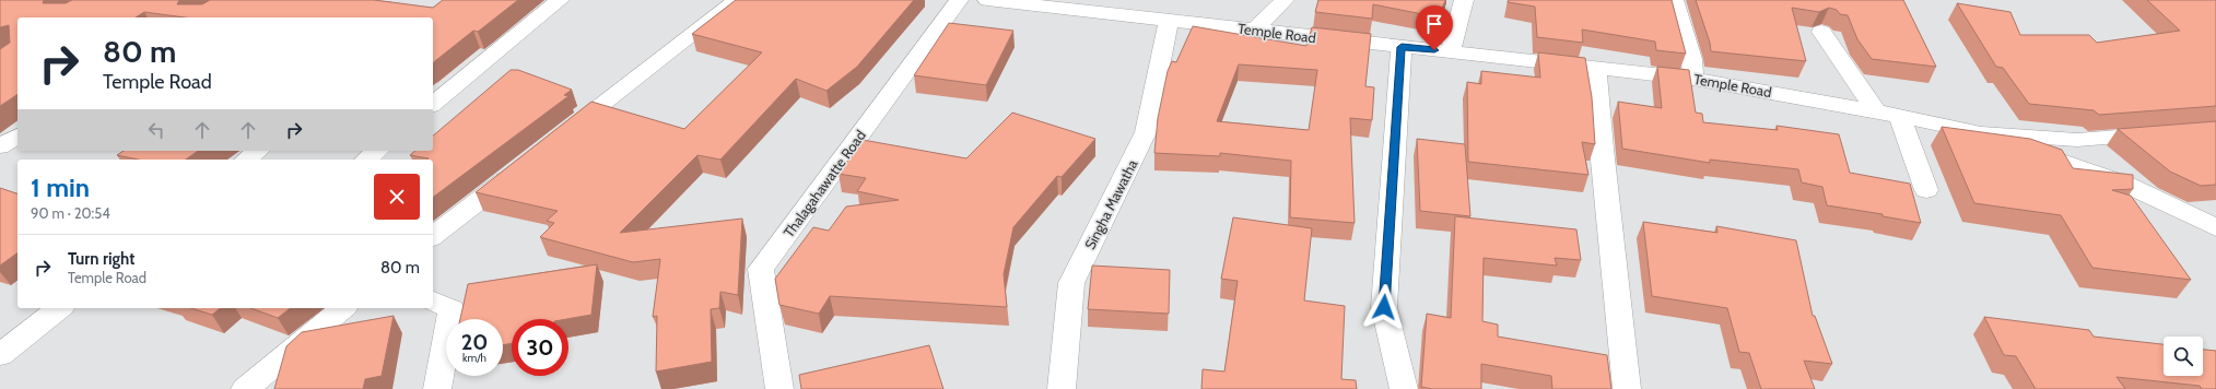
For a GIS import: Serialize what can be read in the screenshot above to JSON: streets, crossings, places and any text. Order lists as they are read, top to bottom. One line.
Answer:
{"streets":{"street":["Temple Road","Thalagahawatte Road","Singha Mawatha"]},"crossings":[["Temple Road","Singha Mawatha"]],"page":{"turn":["80 m","Temple Road"],"heading":["1 min","90 m · 20:54"],"list":[{"name":"Turn right","note":"Temple Road","value":"80 m"}],"speed":"20 km/h","limit":"30"}}
